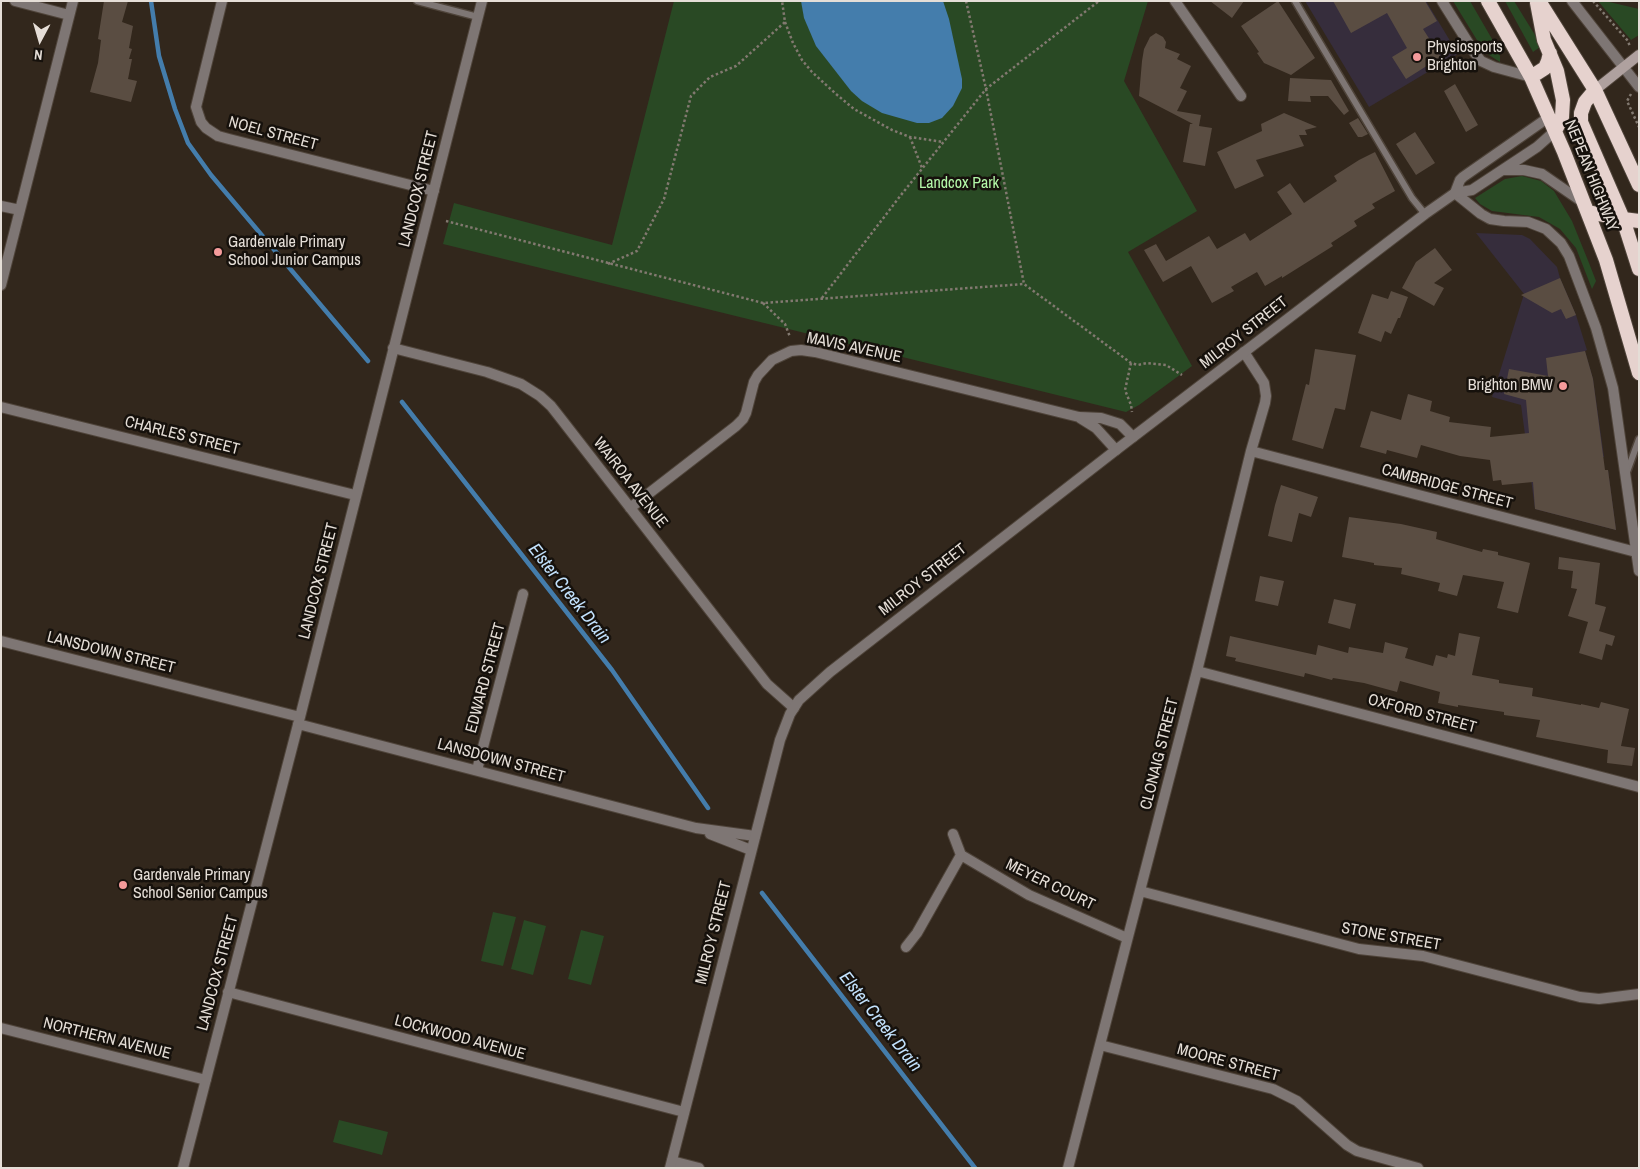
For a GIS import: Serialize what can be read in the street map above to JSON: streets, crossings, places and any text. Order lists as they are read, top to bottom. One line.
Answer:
{"streets":{"highway":["NEPEAN HIGHWAY"],"street":["NOEL STREET","LANDCOX STREET","MILROY STREET","MAVIS AVENUE","CHARLES STREET","WAIROA AVENUE","CAMBRIDGE STREET","LANSDOWN STREET","EDWARD STREET","OXFORD STREET","CLONAIG STREET","MEYER COURT","STONE STREET","LOCKWOOD AVENUE","NORTHERN AVENUE","MOORE STREET"]},"crossings":[["NOEL STREET","LANDCOX STREET"],["NEPEAN HIGHWAY","MILROY STREET"],["LANDCOX STREET","CHARLES STREET"],["LANDCOX STREET","WAIROA AVENUE"],["LANDCOX STREET","LANSDOWN STREET"],["LANDCOX STREET","LOCKWOOD AVENUE"],["LANDCOX STREET","NORTHERN AVENUE"],["MILROY STREET","MAVIS AVENUE"],["MILROY STREET","WAIROA AVENUE"],["MILROY STREET","LANSDOWN STREET"],["MILROY STREET","CLONAIG STREET"],["MILROY STREET","LOCKWOOD AVENUE"],["MAVIS AVENUE","WAIROA AVENUE"],["CAMBRIDGE STREET","CLONAIG STREET"],["LANSDOWN STREET","EDWARD STREET"],["OXFORD STREET","CLONAIG STREET"],["CLONAIG STREET","MEYER COURT"],["CLONAIG STREET","STONE STREET"],["CLONAIG STREET","MOORE STREET"]],"water":["Elster Creek Drain"],"parks":["Landcox Park"],"places":["Physiosports Brighton","Gardenvale Primary School Junior Campus","Brighton BMW","Gardenvale Primary School Senior Campus"],"north":"bottom"}
